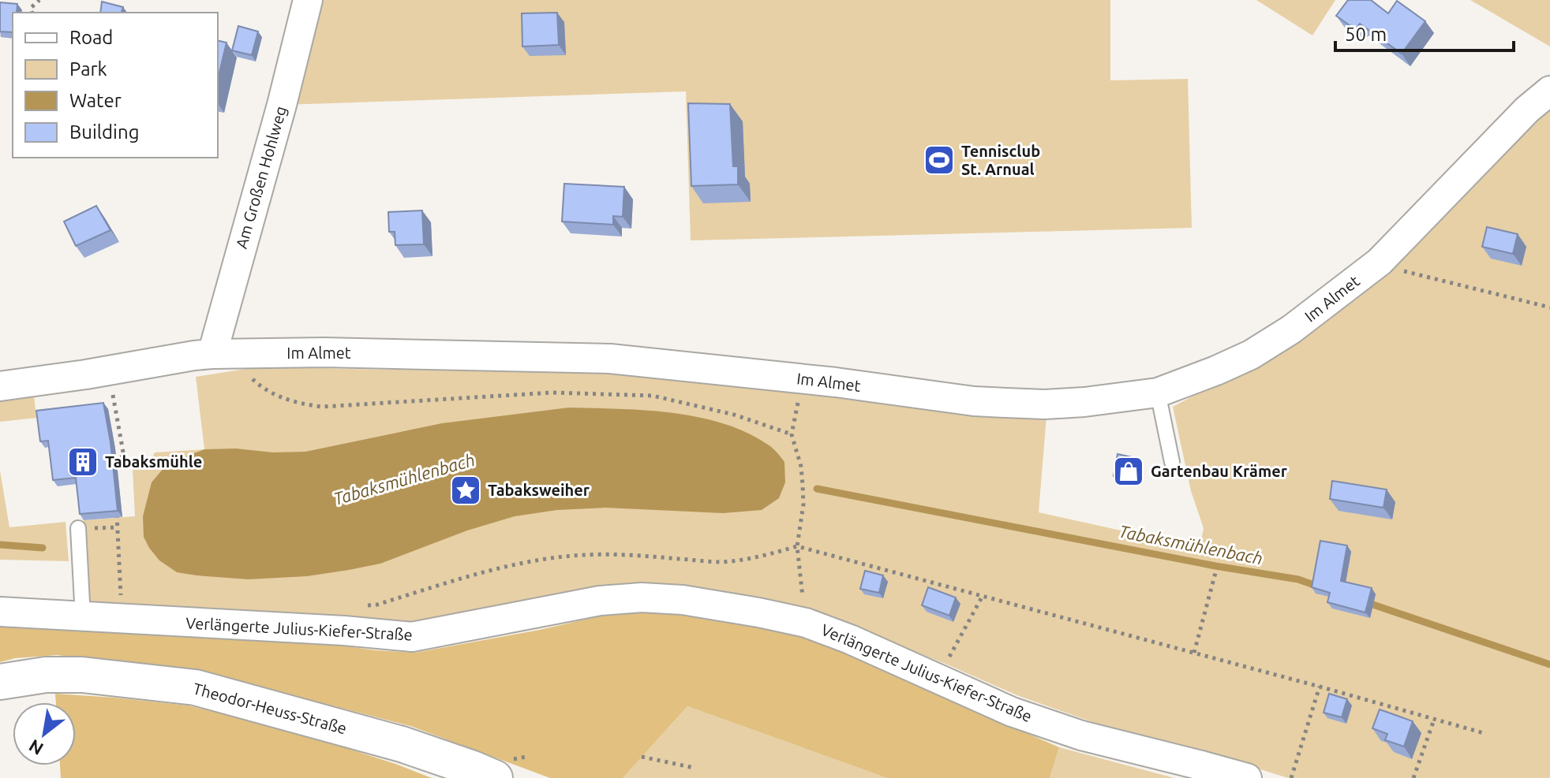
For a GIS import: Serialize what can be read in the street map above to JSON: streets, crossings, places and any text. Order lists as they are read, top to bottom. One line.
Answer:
{"streets":{"street":["Am Großen Hohlweg","Im Almet","Verlängerte Julius-Kiefer-Straße","Theodor-Heuss-Straße"]},"crossings":[["Am Großen Hohlweg","Im Almet"]],"water":["Tabaksmühlenbach"],"places":{"sports":["Tennisclub St. Arnual"],"building":["Tabaksmühle"],"shop":["Gartenbau Krämer"],"place":["Tabaksweiher"]},"legend":["Road","Park","Water","Building"],"scale_bar":"50 m","north":"bottom left"}
